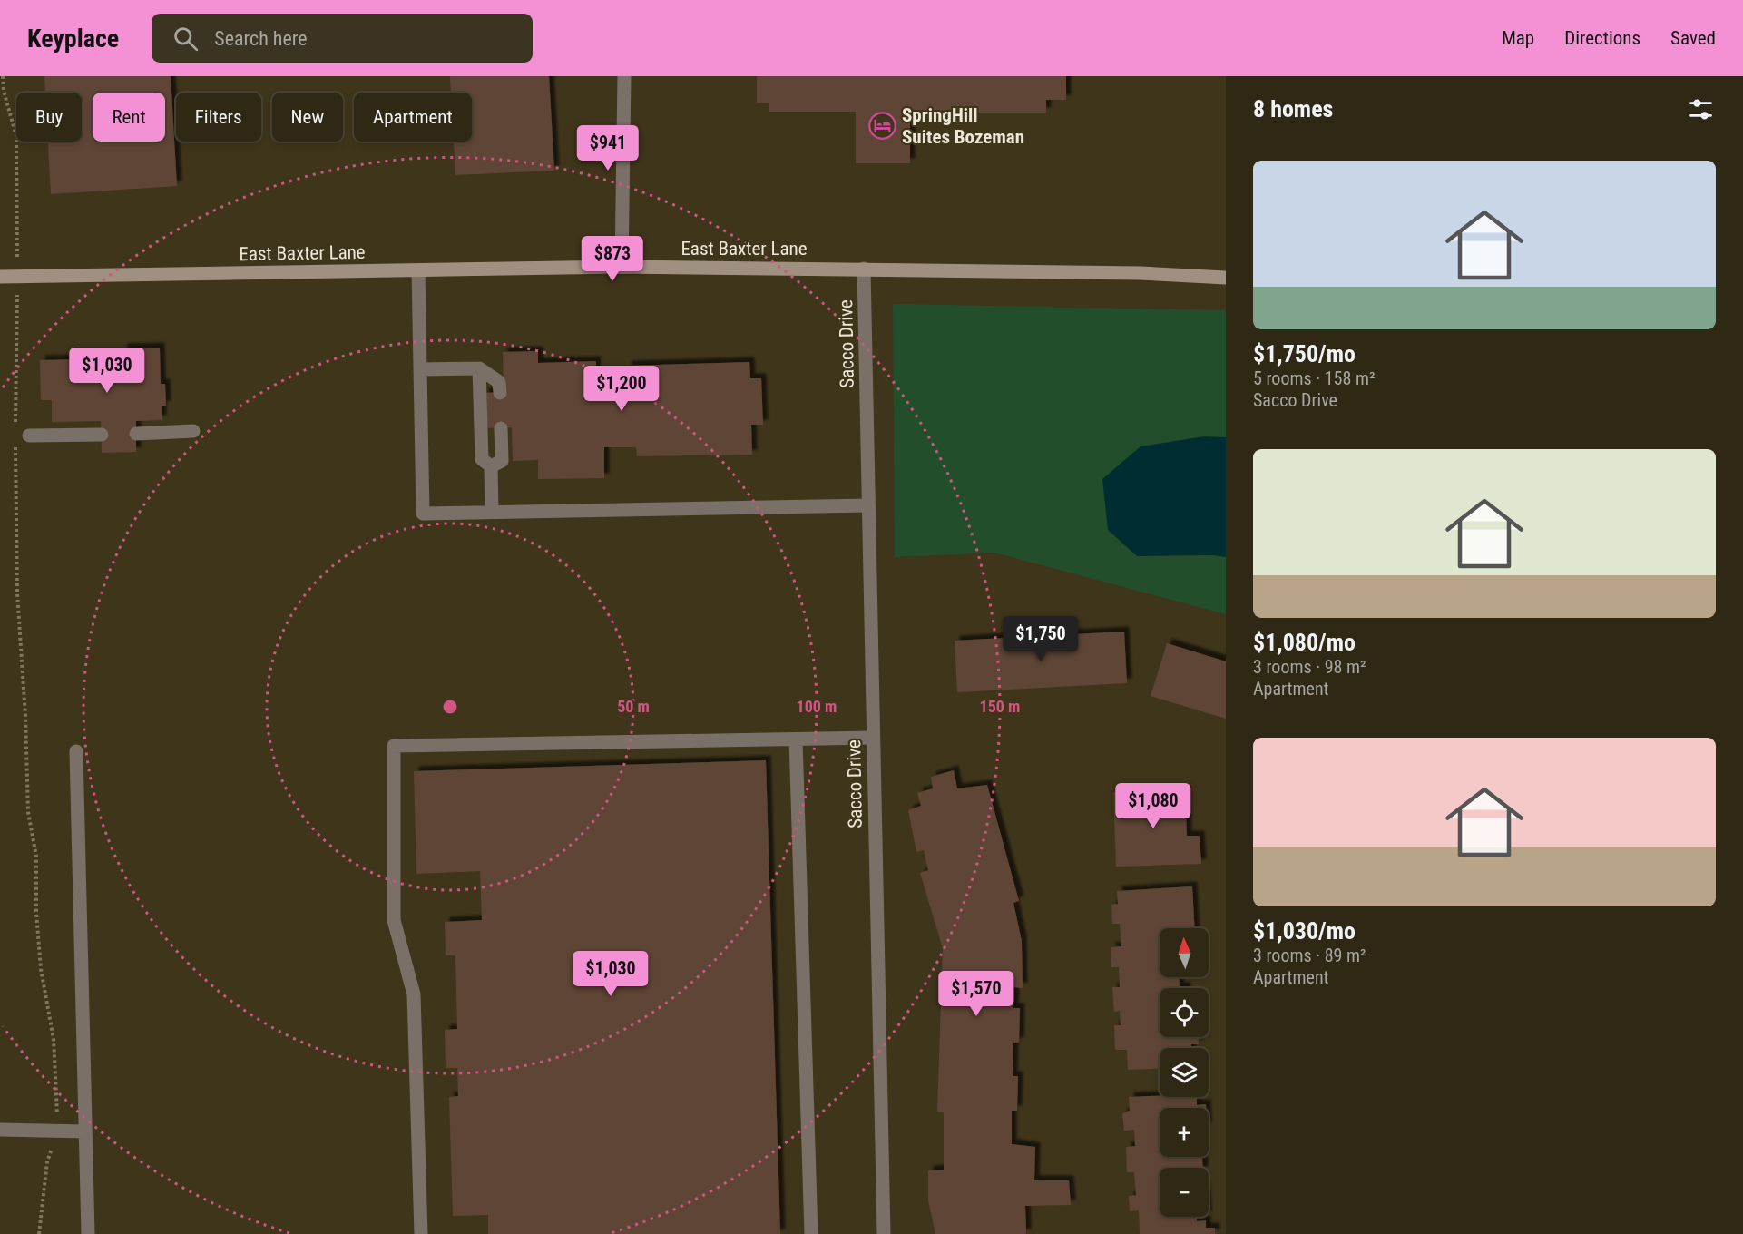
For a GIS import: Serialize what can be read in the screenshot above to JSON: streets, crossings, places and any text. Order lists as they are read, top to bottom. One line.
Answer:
{"streets":{"main road":["East Baxter Lane"],"street":["Sacco Drive"]},"crossings":[["East Baxter Lane","Sacco Drive"]],"places":{"hotel":["SpringHill Suites Bozeman"]},"north":"top","page":{"header":"Keyplace","search":"Search here","nav":["Map","Directions","Saved"],"heading":"8 homes","chip":["Buy","Rent","Filters","New","Apartment"],"price":["$941","$873","$1,030","$1,200","$1,750","$1,080","$1,030","$1,570"],"list":[{"name":"$1,750/mo","note":"5 rooms · 158 m² · Sacco Drive"},{"name":"$1,080/mo","note":"3 rooms · 98 m² · Apartment"},{"name":"$1,030/mo","note":"3 rooms · 89 m² · Apartment"}],"map_buttons":["+","−"]},"rings":["50 m","100 m","150 m"]}
